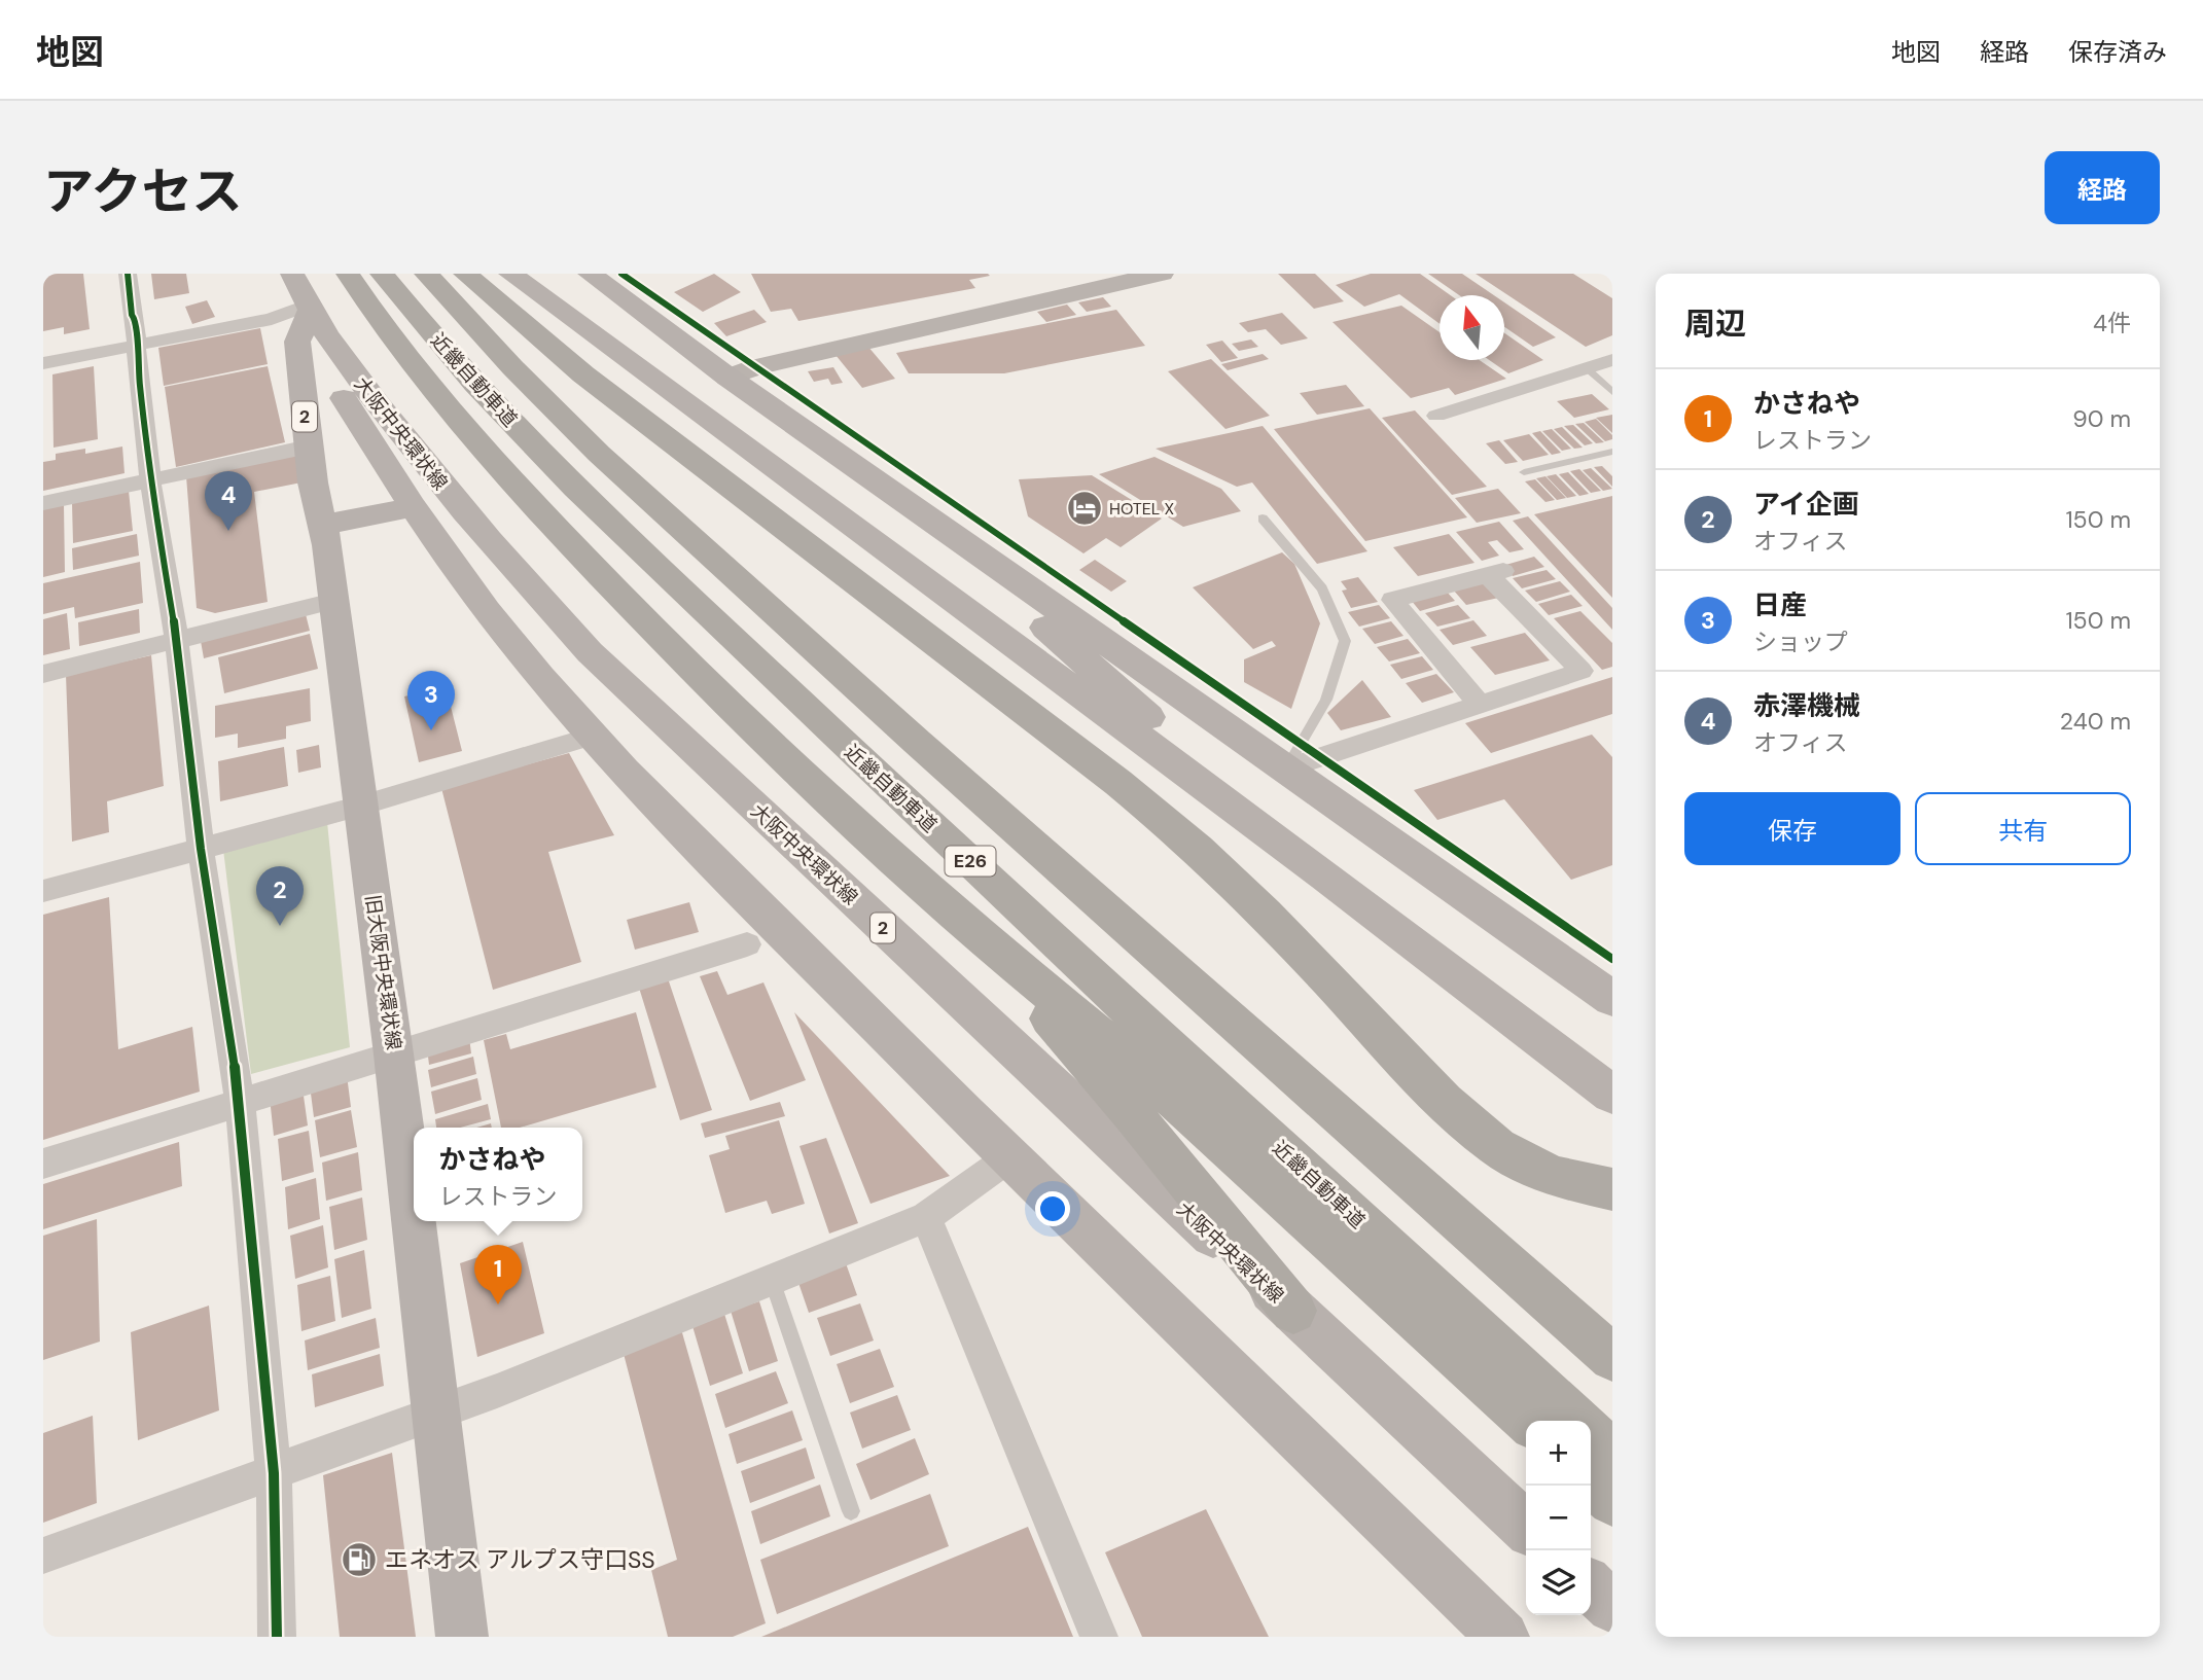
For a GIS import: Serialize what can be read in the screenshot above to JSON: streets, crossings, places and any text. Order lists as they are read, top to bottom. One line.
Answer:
{"streets":{"highway":["近畿自動車道","2","E26"],"main road":["大阪中央環状線","旧大阪中央環状線"]},"crossings":[["2","大阪中央環状線"],["2","旧大阪中央環状線"],["大阪中央環状線","旧大阪中央環状線"]],"places":{"hotel":["HOTEL X"],"fuel station":["エネオス アルプス守口SS"]},"north":"top","page":{"header":"地図","nav":["地図","経路","保存済み"],"title":"アクセス","buttons":["経路",["保存","共有"]],"heading":["周辺","4件"],"list":[{"mark":"1","name":"かさねや","note":"レストラン","value":"90 m"},{"mark":"2","name":"アイ企画","note":"オフィス","value":"150 m"},{"mark":"3","name":"日産","note":"ショップ","value":"150 m"},{"mark":"4","name":"赤澤機械","note":"オフィス","value":"240 m"}],"pins":["4","3","2","1"],"popup":["かさねや","レストラン"],"map_buttons":["+","−"]}}
